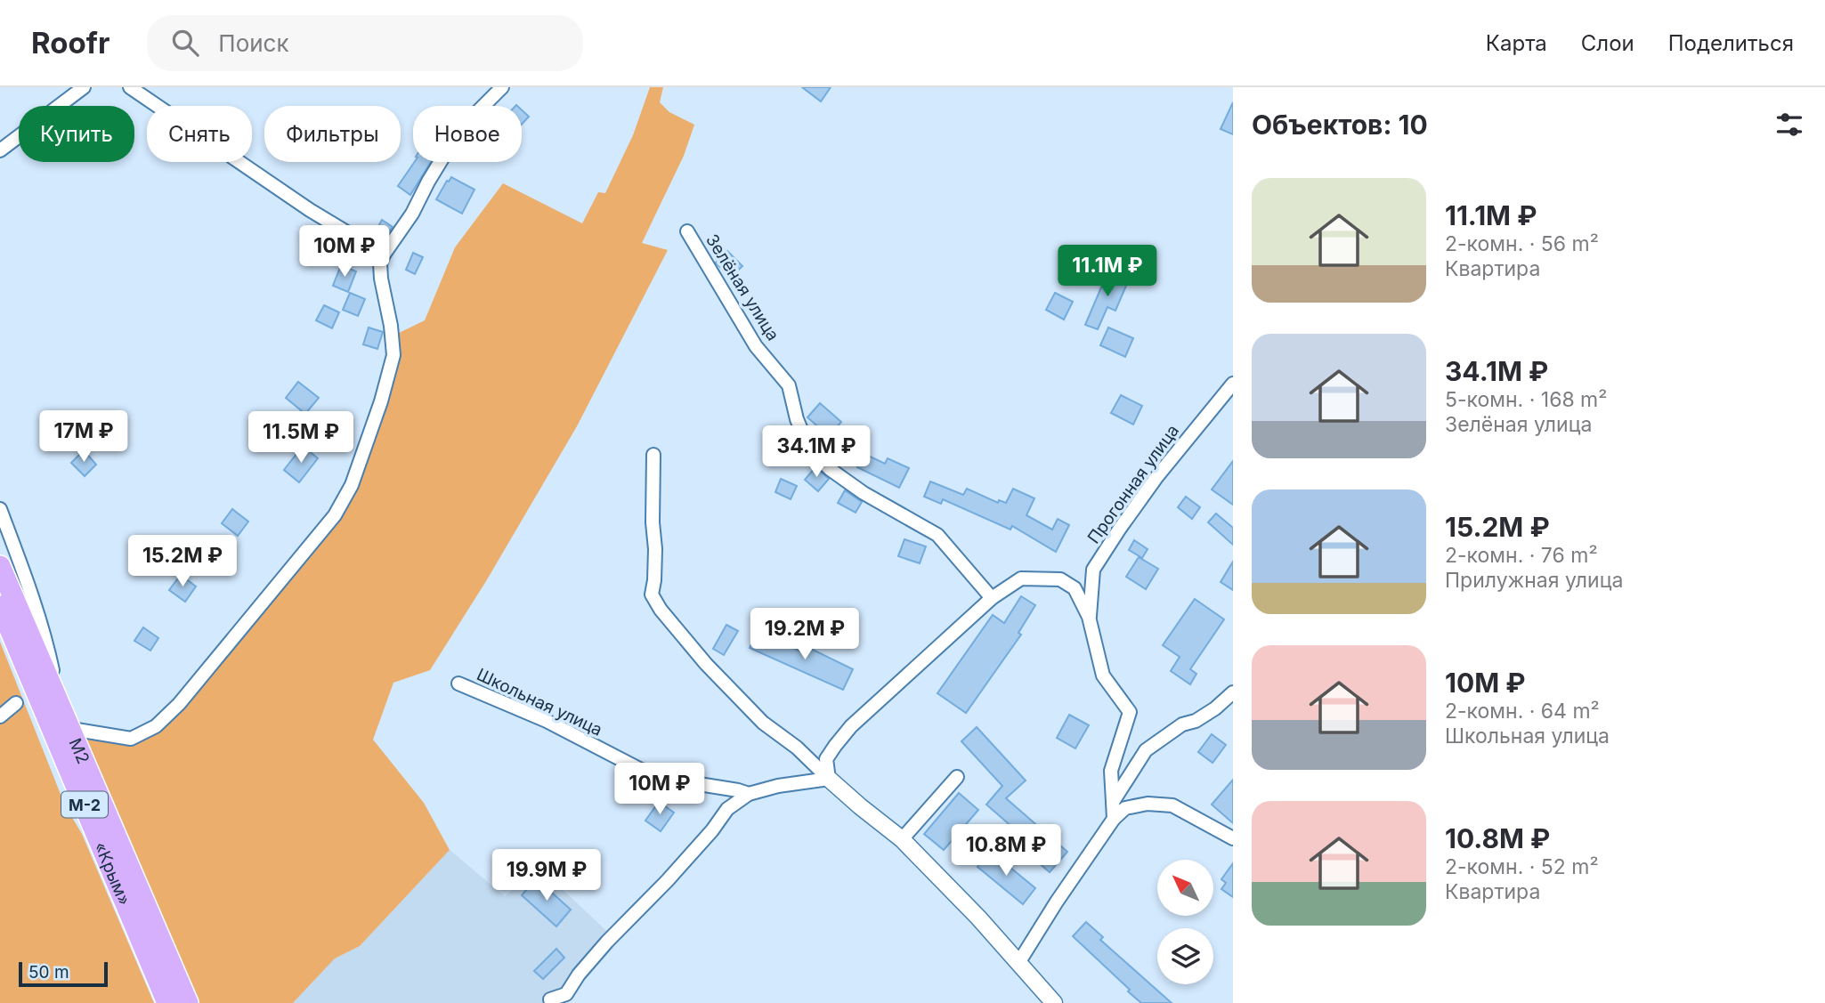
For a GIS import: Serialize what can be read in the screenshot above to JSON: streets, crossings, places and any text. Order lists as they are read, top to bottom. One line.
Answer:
{"streets":{"highway":["М2","М-2","«Крым»"],"street":["Зелёная улица","Прогонная улица","Школьная улица"]},"scale_bar":"50 m","north":"top left","page":{"header":"Roofr","search":"Поиск","nav":["Карта","Слои","Поделиться"],"heading":"Объектов: 10","chip":["Купить","Снять","Фильтры","Новое"],"list":[{"name":"11.1M ₽","note":"2-комн. · 56 m² · Квартира"},{"name":"34.1M ₽","note":"5-комн. · 168 m² · Зелёная улица"},{"name":"15.2M ₽","note":"2-комн. · 76 m² · Прилужная улица"},{"name":"10M ₽","note":"2-комн. · 64 m² · Школьная улица"},{"name":"10.8M ₽","note":"2-комн. · 52 m² · Квартира"}],"price":["10M ₽","11.1M ₽","17M ₽","11.5M ₽","34.1M ₽","15.2M ₽","19.2M ₽","10M ₽","10.8M ₽","19.9M ₽"],"scale":"50 m"}}
